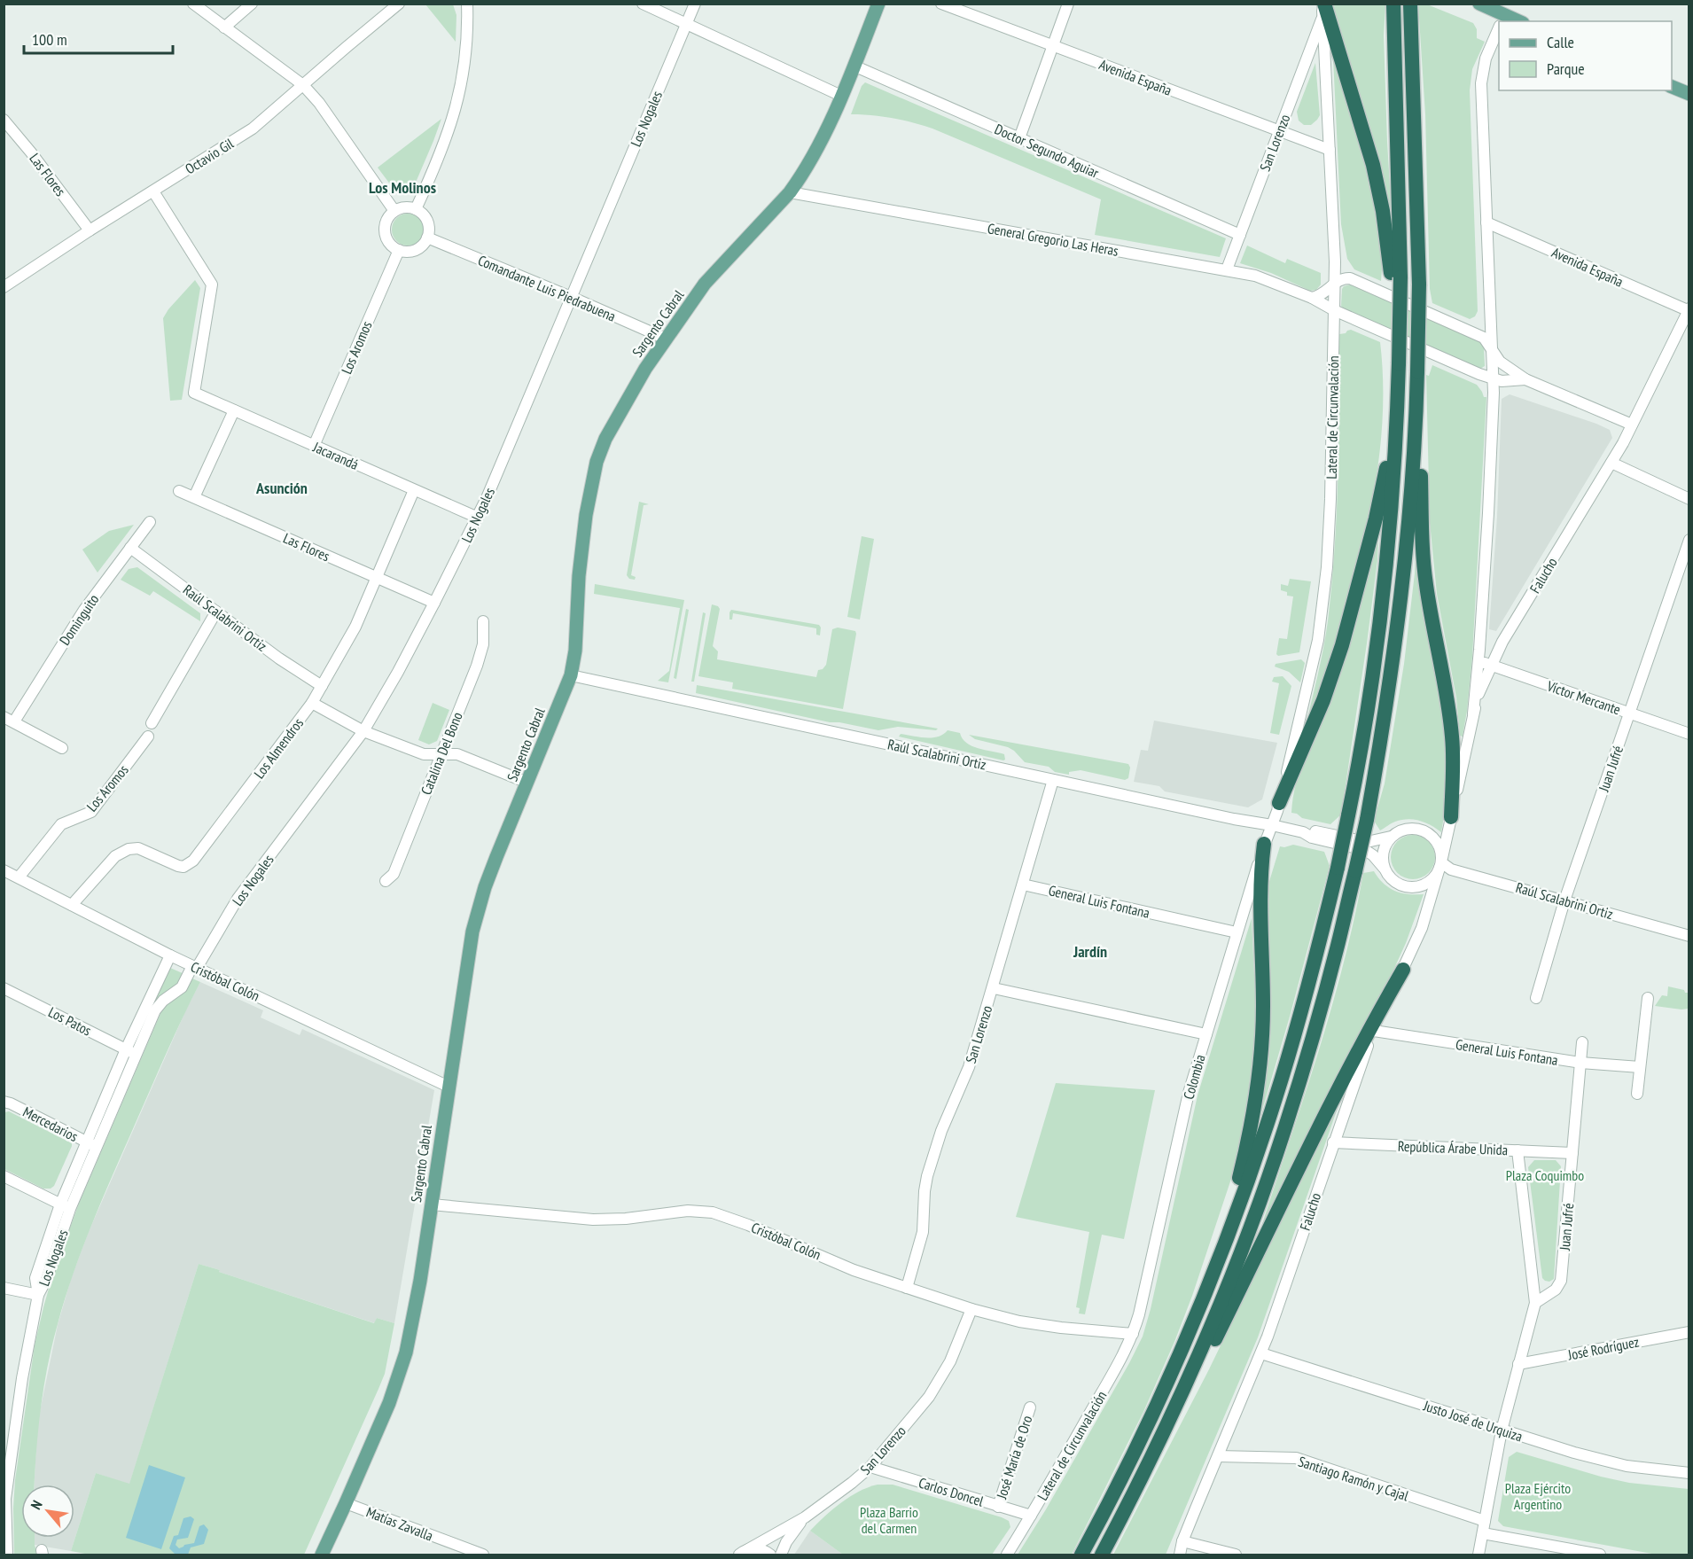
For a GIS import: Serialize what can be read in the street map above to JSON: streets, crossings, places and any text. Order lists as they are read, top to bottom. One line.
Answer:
{"streets":{"main road":["Sargento Cabral"],"street":["Avenida España","Los Nogales","San Lorenzo","Doctor Segundo Aguiar","Octavio Gil","Las Flores","General Gregorio Las Heras","Comandante Luis Piedrabuena","Los Aromos","Lateral de Circunvalación","Jacarandá","Falucho","Raúl Scalabrini Ortiz","Dominguito","Víctor Mercante","Los Almendros","Catalina Del Bono","Juan Jufré","General Luis Fontana","Cristóbal Colón","Los Patos","Colombia","Mercedarios","República Árabe Unida","José Rodríguez","Justo José de Urquiza","José María de Oro","Santiago Ramón y Cajal","Carlos Doncel","Matías Zavalla"]},"crossings":[["Avenida España","San Lorenzo"],["Avenida España","Lateral de Circunvalación"],["Avenida España","Falucho"],["Los Nogales","Las Flores"],["Los Nogales","Comandante Luis Piedrabuena"],["Los Nogales","Jacarandá"],["Los Nogales","Cristóbal Colón"],["Los Nogales","Los Patos"],["Los Nogales","Mercedarios"],["San Lorenzo","Doctor Segundo Aguiar"],["San Lorenzo","General Gregorio Las Heras"],["San Lorenzo","Lateral de Circunvalación"],["San Lorenzo","Raúl Scalabrini Ortiz"],["San Lorenzo","General Luis Fontana"],["San Lorenzo","Cristóbal Colón"],["San Lorenzo","Carlos Doncel"],["Doctor Segundo Aguiar","Sargento Cabral"],["Octavio Gil","Las Flores"],["Octavio Gil","Jacarandá"],["Las Flores","Los Almendros"],["General Gregorio Las Heras","Sargento Cabral"],["General Gregorio Las Heras","Lateral de Circunvalación"],["General Gregorio Las Heras","Falucho"],["Comandante Luis Piedrabuena","Sargento Cabral"],["Comandante Luis Piedrabuena","Los Aromos"],["Sargento Cabral","Raúl Scalabrini Ortiz"],["Sargento Cabral","Cristóbal Colón"],["Sargento Cabral","Matías Zavalla"],["Los Aromos","Jacarandá"],["Los Aromos","Cristóbal Colón"],["Lateral de Circunvalación","Raúl Scalabrini Ortiz"],["Lateral de Circunvalación","Cristóbal Colón"],["Lateral de Circunvalación","Colombia"],["Lateral de Circunvalación","Carlos Doncel"],["Jacarandá","Los Almendros"],["Falucho","Raúl Scalabrini Ortiz"],["Falucho","Víctor Mercante"],["Falucho","General Luis Fontana"],["Falucho","República Árabe Unida"],["Falucho","Justo José de Urquiza"],["Falucho","Santiago Ramón y Cajal"],["Raúl Scalabrini Ortiz","Dominguito"],["Raúl Scalabrini Ortiz","Los Almendros"],["Raúl Scalabrini Ortiz","Juan Jufré"],["Raúl Scalabrini Ortiz","Colombia"],["Víctor Mercante","Juan Jufré"],["Los Almendros","Cristóbal Colón"],["Juan Jufré","General Luis Fontana"],["Juan Jufré","República Árabe Unida"],["General Luis Fontana","Colombia"],["Cristóbal Colón","Colombia"],["José María de Oro","Carlos Doncel"]],"districts":["Los Molinos","Asunción","Jardín"],"parks":["Plaza Coquimbo","Plaza Ejército Argentino","Plaza Barrio del Carmen"],"legend":["Calle","Parque"],"scale_bar":"100 m","north":"top left"}
